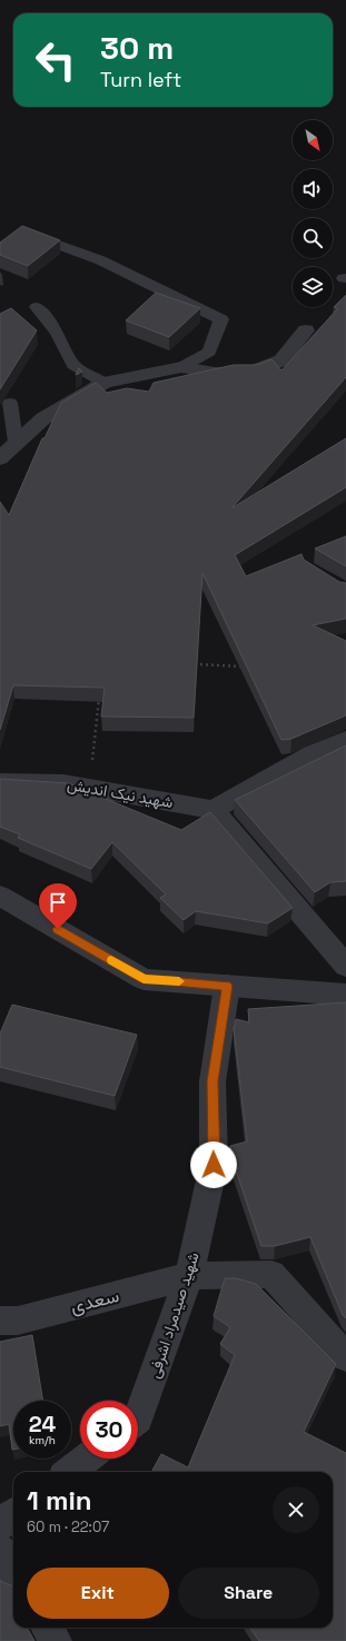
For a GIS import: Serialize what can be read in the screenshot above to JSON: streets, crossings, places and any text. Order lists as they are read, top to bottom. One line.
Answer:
{"streets":{"street":["شهید نیک اندیش","سعدی","شهید صیدمراد اشرفی"]},"crossings":[["سعدی","شهید صیدمراد اشرفی"]],"north":"bottom right","page":{"turn":["30 m","Turn left"],"speed":"24 km/h","limit":"30","heading":["1 min","60 m · 22:07"],"buttons":["Exit","Share"]}}
